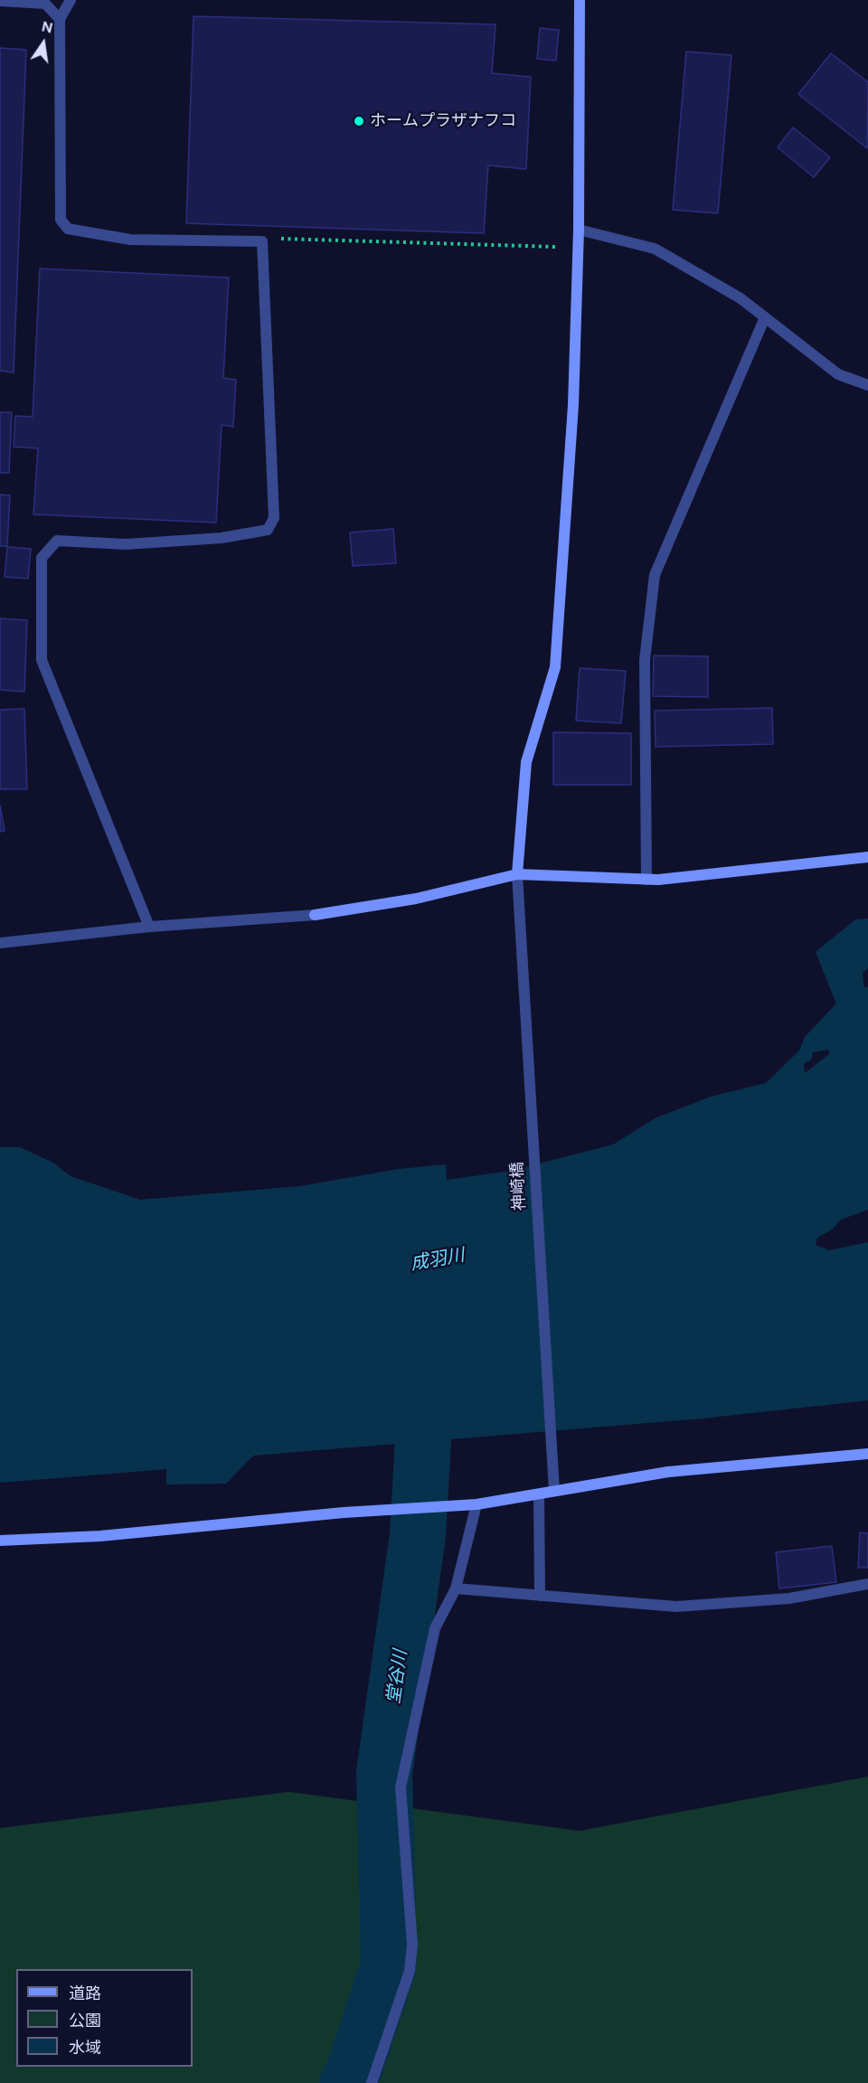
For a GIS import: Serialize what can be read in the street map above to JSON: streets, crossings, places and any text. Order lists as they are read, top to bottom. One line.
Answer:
{"streets":{"street":["神崎橋"]},"water":["成羽川","堂谷川"],"places":["ホームプラザナフコ"],"legend":["道路","公園","水域"],"north":"top"}
